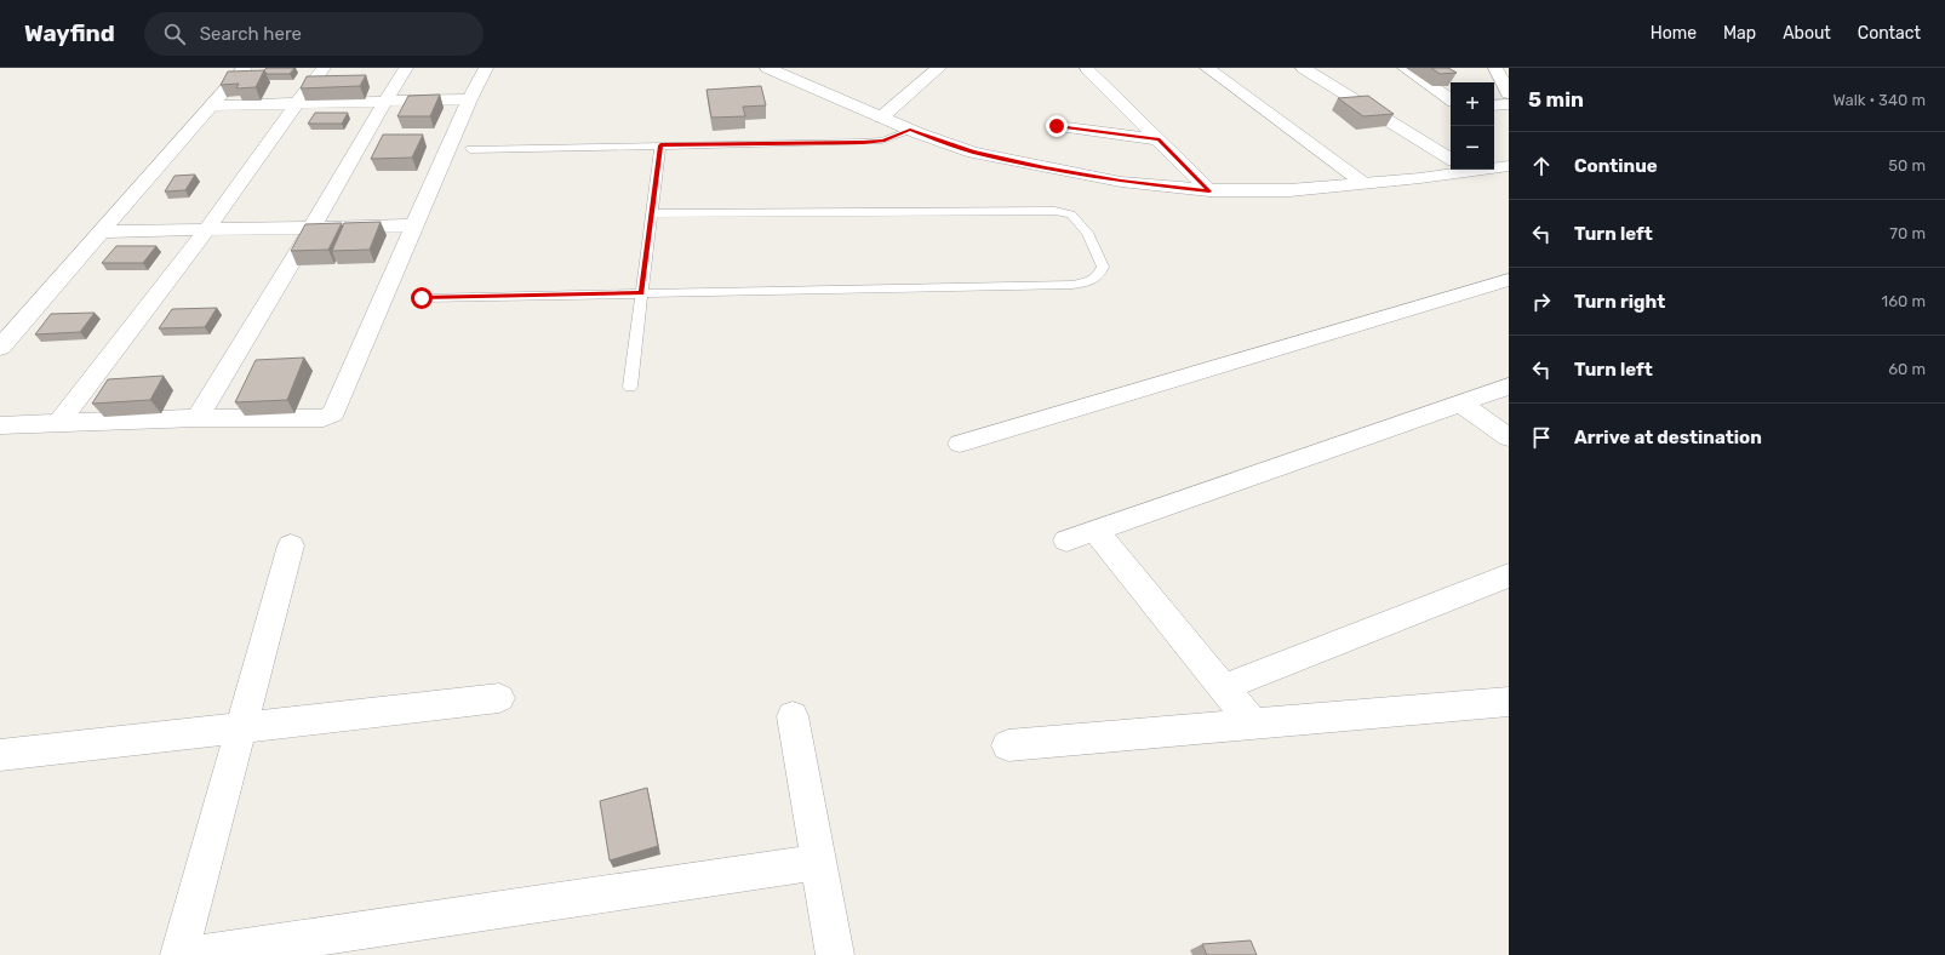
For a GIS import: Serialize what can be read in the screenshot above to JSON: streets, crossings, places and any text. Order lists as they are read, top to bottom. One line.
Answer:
{"page":{"header":"Wayfind","search":"Search here","nav":["Home","Map","About","Contact"],"heading":["5 min","Walk · 340 m"],"map_buttons":["+","−"],"list":[["Continue","50 m"],["Turn left","70 m"],["Turn right","160 m"],["Turn left","60 m"],"Arrive at destination"]}}
